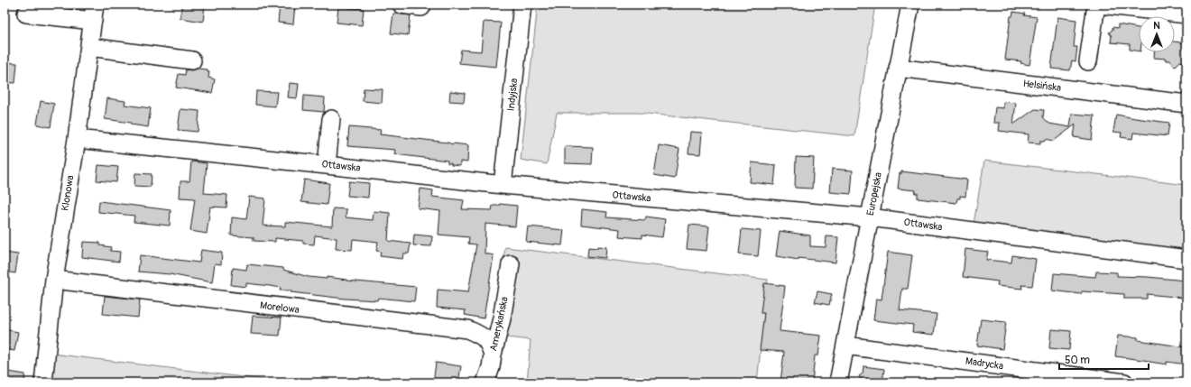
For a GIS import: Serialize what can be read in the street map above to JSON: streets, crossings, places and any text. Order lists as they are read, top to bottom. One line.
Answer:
{"streets":{"street":["Helsińska","Indyjska","Ottawska","Klonowa","Europejska","Morelowa","Amerykańska","Madrycka"]},"crossings":[["Helsińska","Europejska"],["Indyjska","Ottawska"],["Ottawska","Klonowa"],["Ottawska","Europejska"],["Klonowa","Morelowa"],["Europejska","Madrycka"],["Morelowa","Amerykańska"]],"scale_bar":"50 m","north":"top"}
